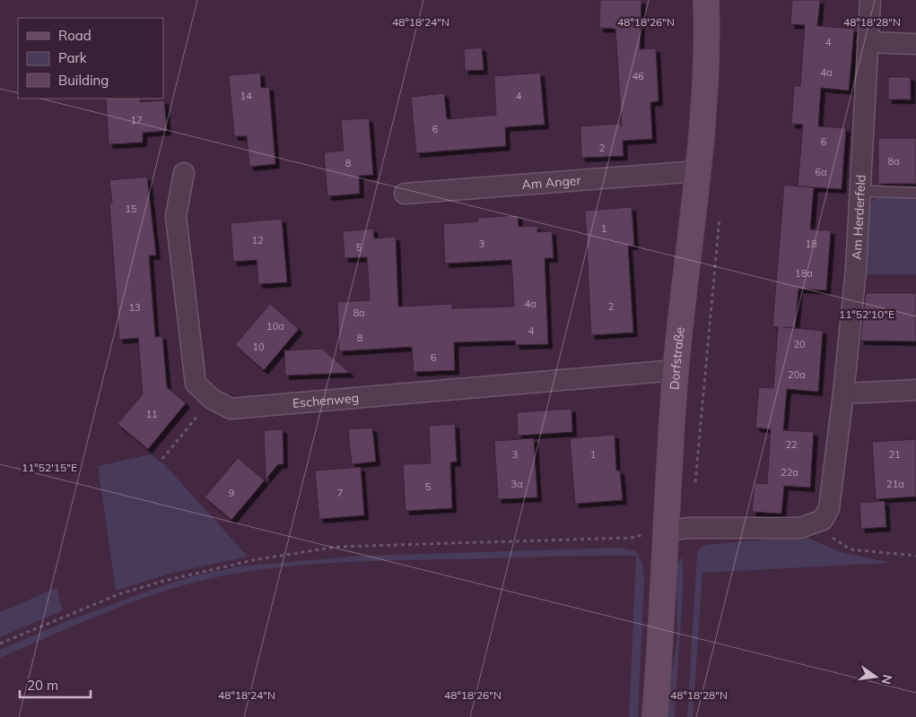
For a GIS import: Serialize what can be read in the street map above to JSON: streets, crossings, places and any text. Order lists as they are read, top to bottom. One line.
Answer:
{"streets":{"street":["Am Anger","Am Herderfeld","Dorfstraße","Eschenweg"]},"crossings":[["Am Anger","Dorfstraße"],["Dorfstraße","Eschenweg"]],"house_numbers":["4","4a","46","14","4","17","6","6","2","8a","8","6a","15","1","12","3","18","5","18a","4a","2","13","8a","10a","4","8","20","10","6","20a","11","22","3","1","21","22a","3a","21a","5","9","7"],"legend":["Road","Park","Building"],"scale_bar":"20 m","north":"right","coordinates":["48°18'24\"N","48°18'26\"N","48°18'28\"N","11°52'10\"E","11°52'15\"E"]}
